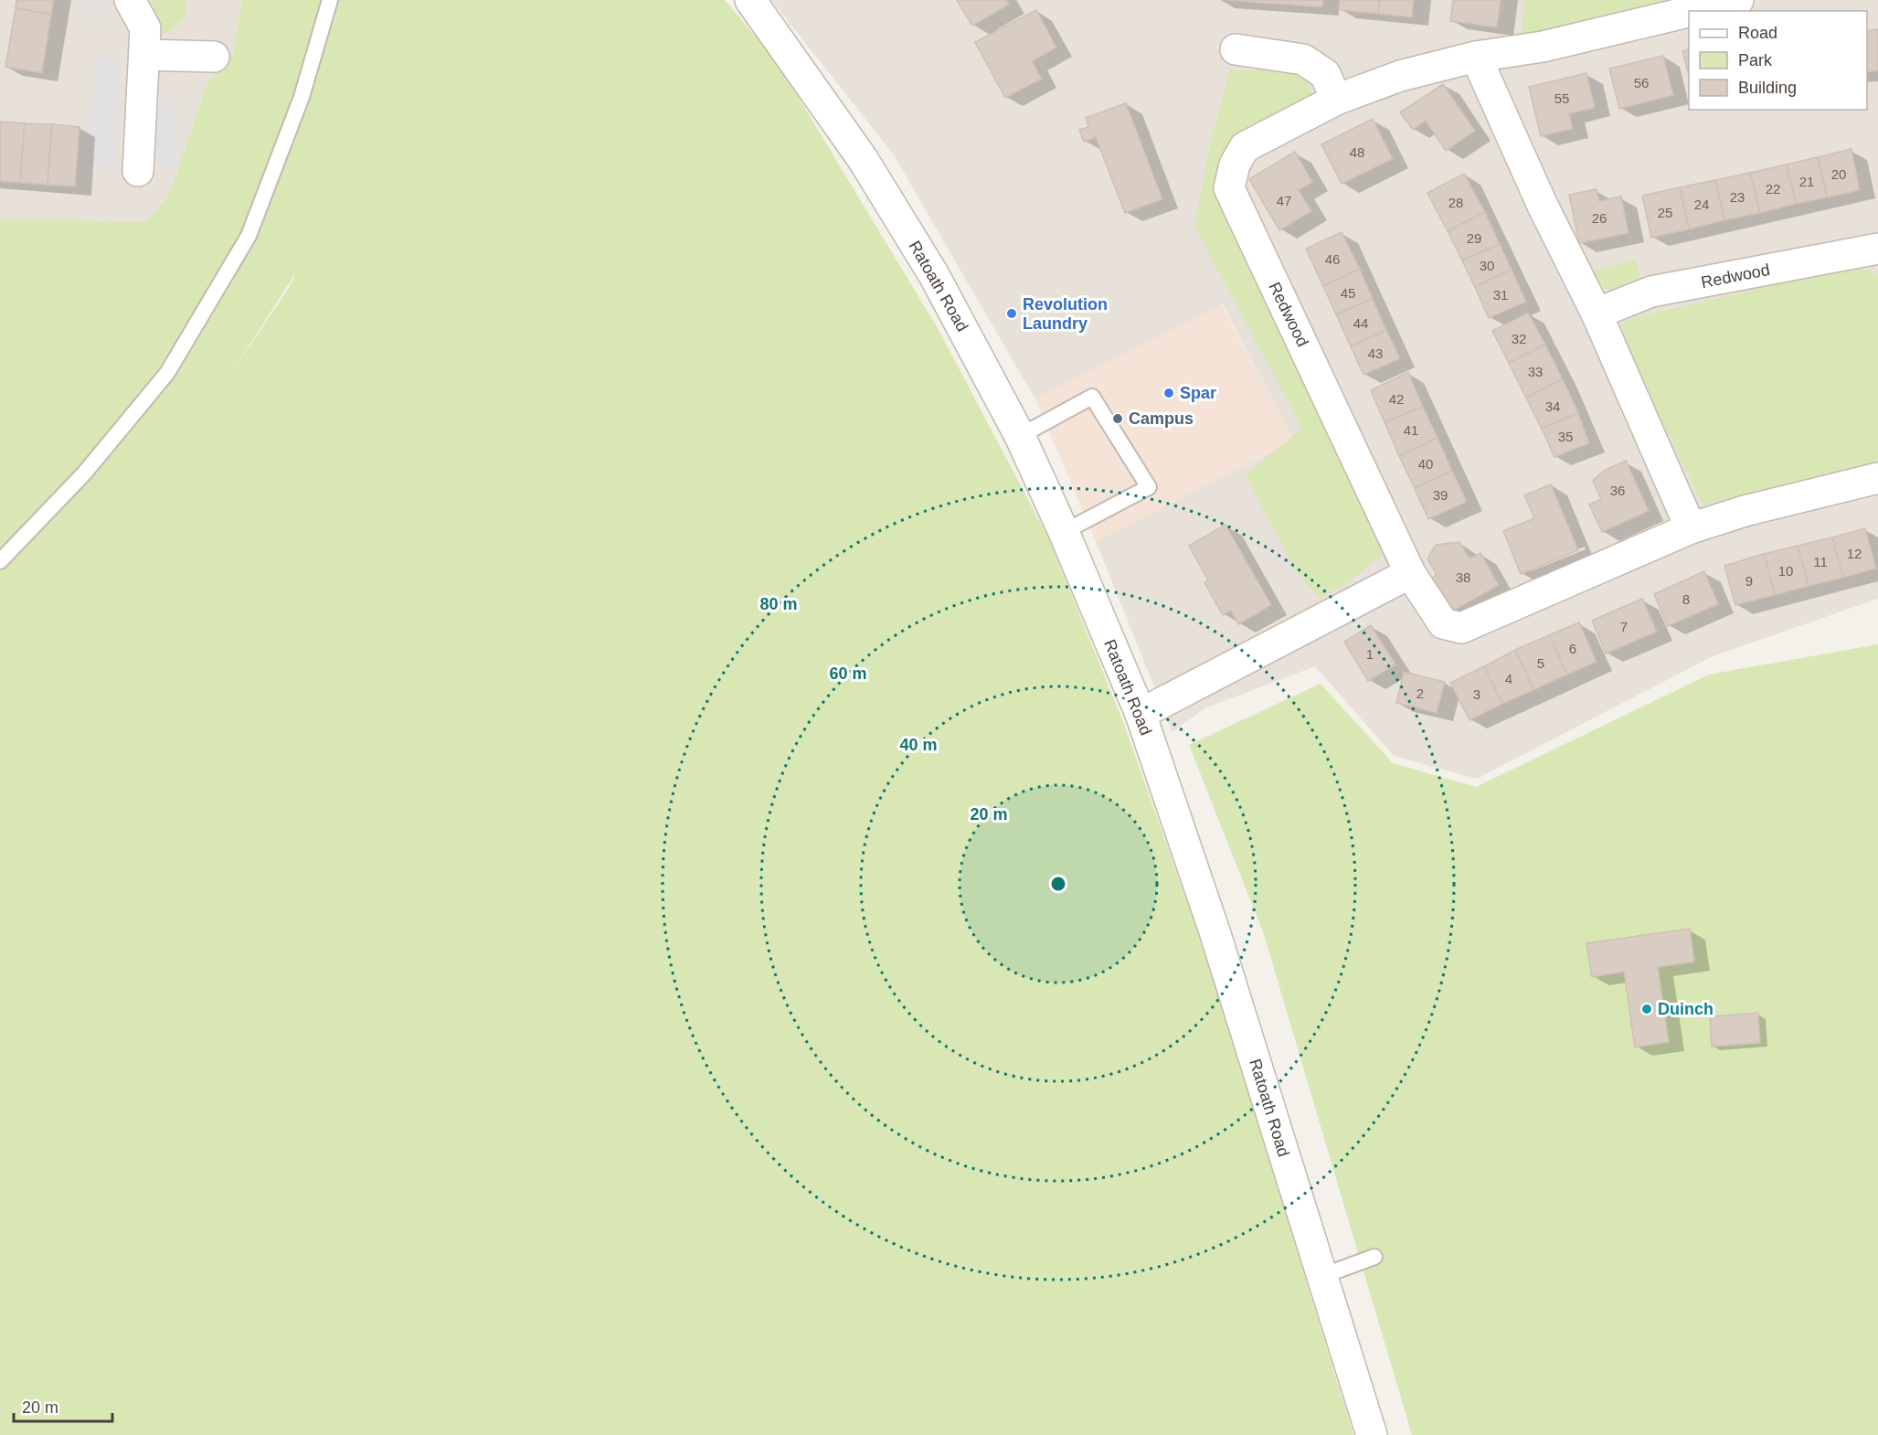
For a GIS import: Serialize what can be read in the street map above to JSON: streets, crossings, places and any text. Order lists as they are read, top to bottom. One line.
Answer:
{"streets":{"street":["Redwood","Ratoath Road"]},"places":["Revolution Laundry","Spar","Campus","Duinch"],"house_numbers":["56","55","48","20","21","22","23","47","28","24","25","26","29","46","30","45","31","44","32","43","33","42","34","41","35","40","36","39","12","11","10","38","9","8","7","6","1","5","4","2","3"],"legend":["Road","Park","Building"],"scale_bar":"20 m","rings":["80 m","60 m","40 m","20 m"]}
